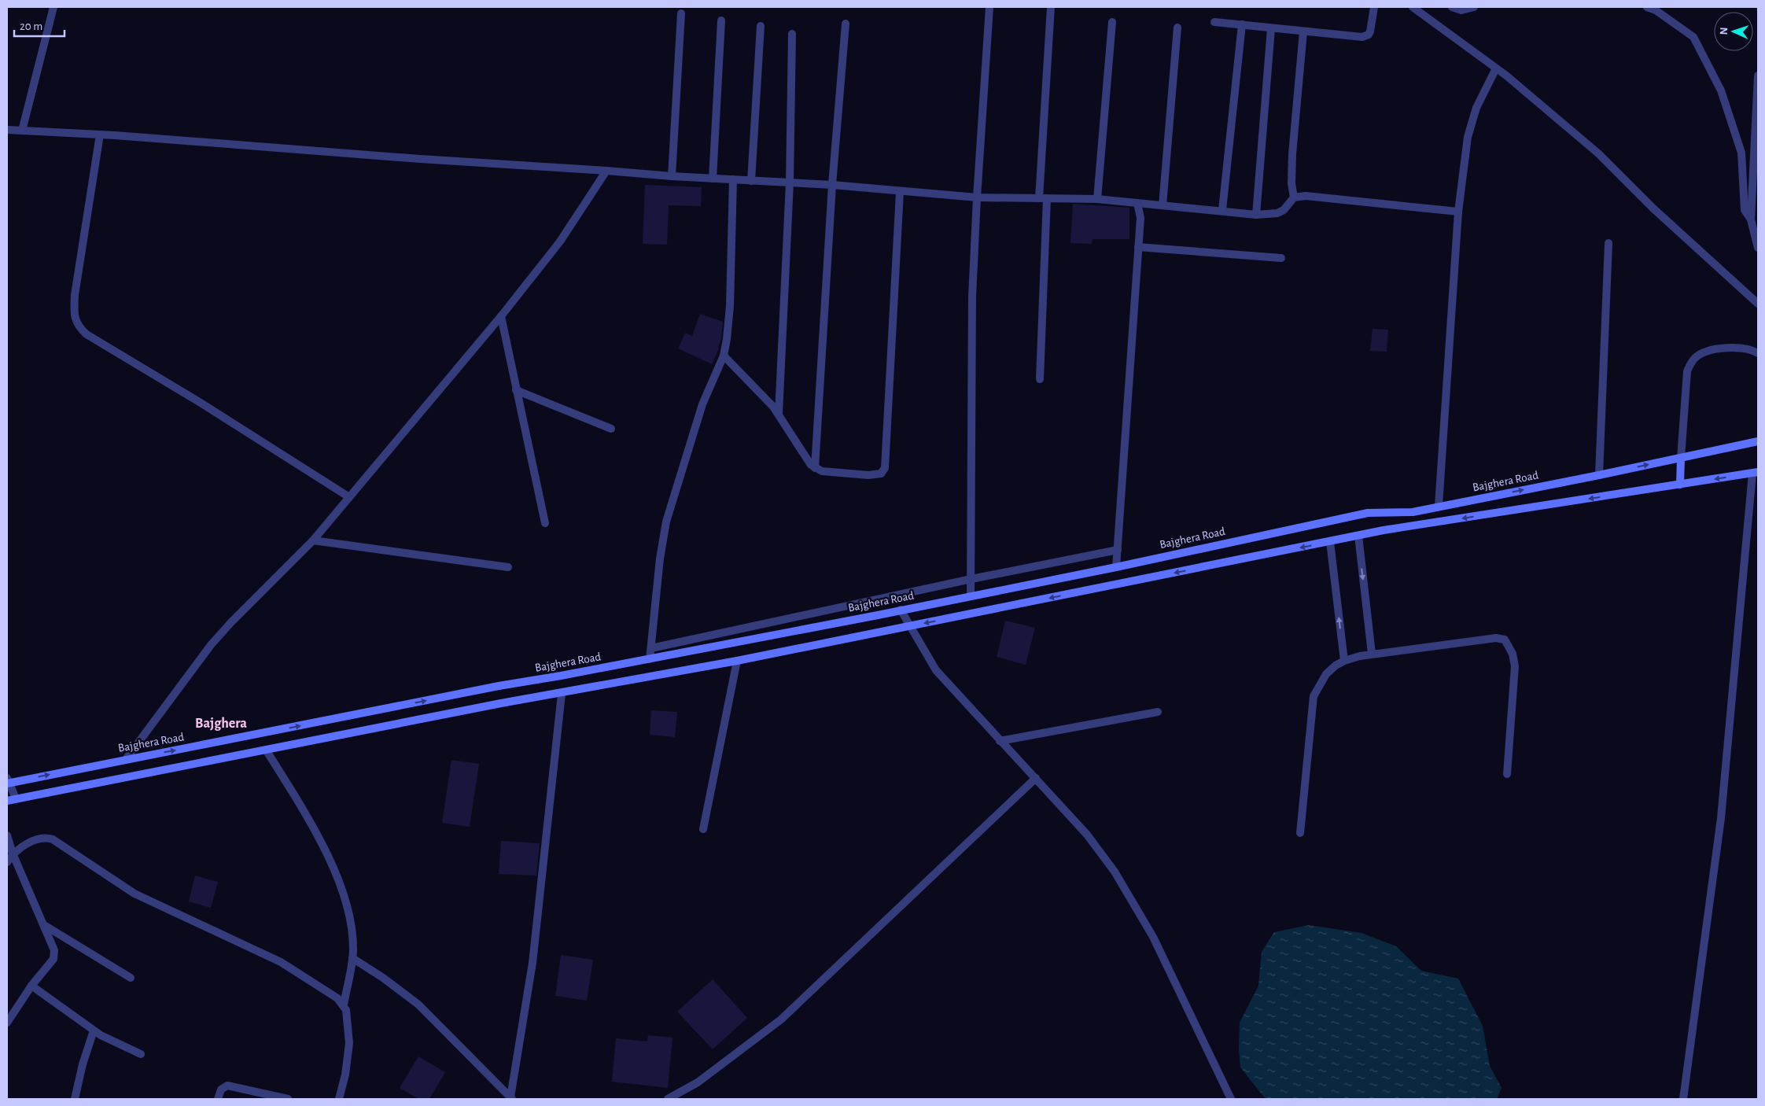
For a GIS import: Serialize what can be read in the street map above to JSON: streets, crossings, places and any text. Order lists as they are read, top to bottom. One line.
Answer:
{"streets":{"main road":["Bajghera Road"]},"districts":["Bajghera"],"scale_bar":"20 m","north":"left"}
